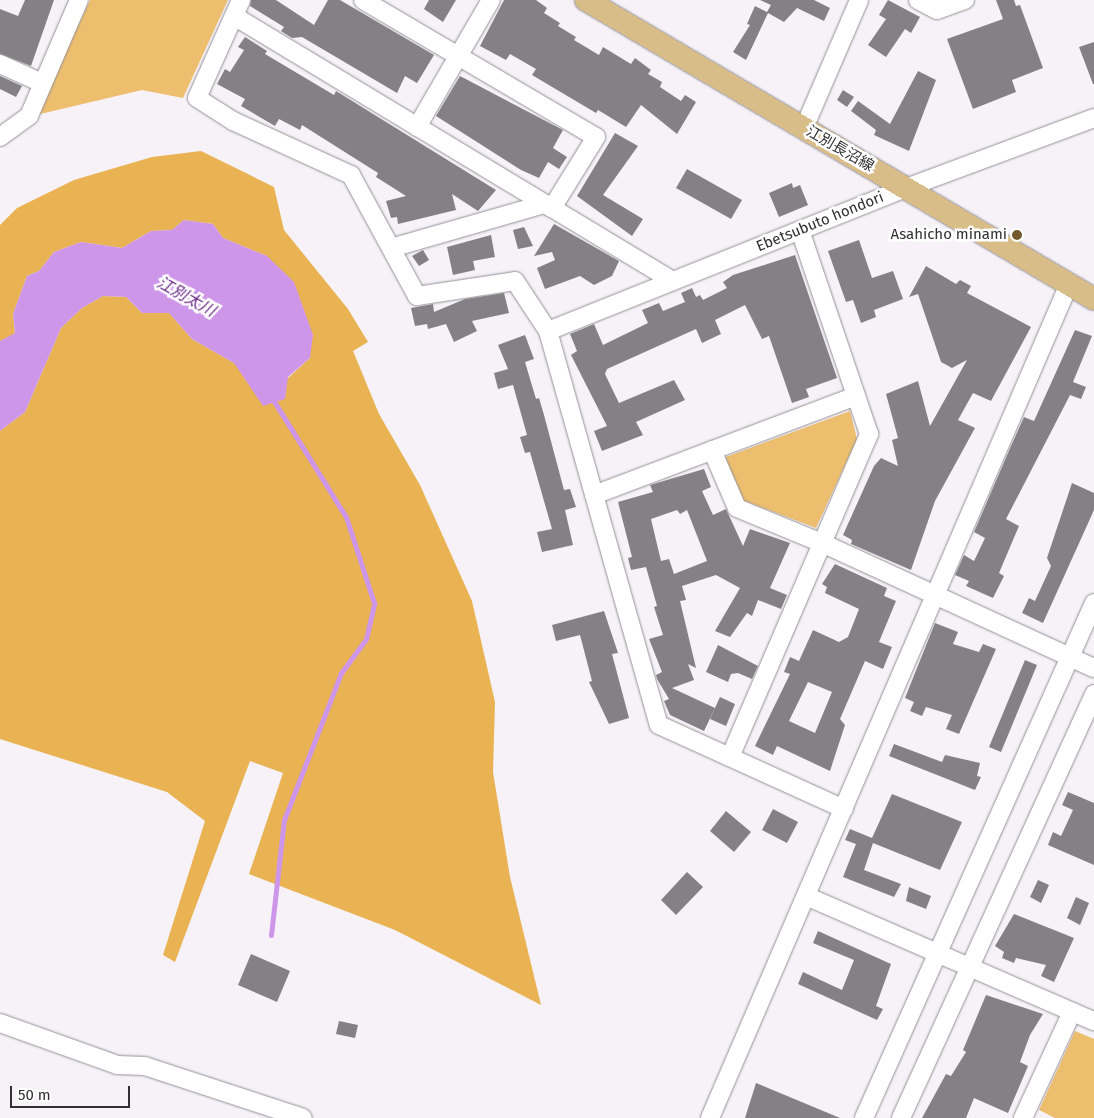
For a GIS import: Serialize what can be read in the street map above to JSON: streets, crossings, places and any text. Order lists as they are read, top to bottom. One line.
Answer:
{"streets":{"main road":["江別長沼線"],"street":["Ebetsubuto hondori"]},"crossings":[["江別長沼線","Ebetsubuto hondori"]],"water":["江別太川"],"places":["Asahicho minami"],"scale_bar":"50 m"}
